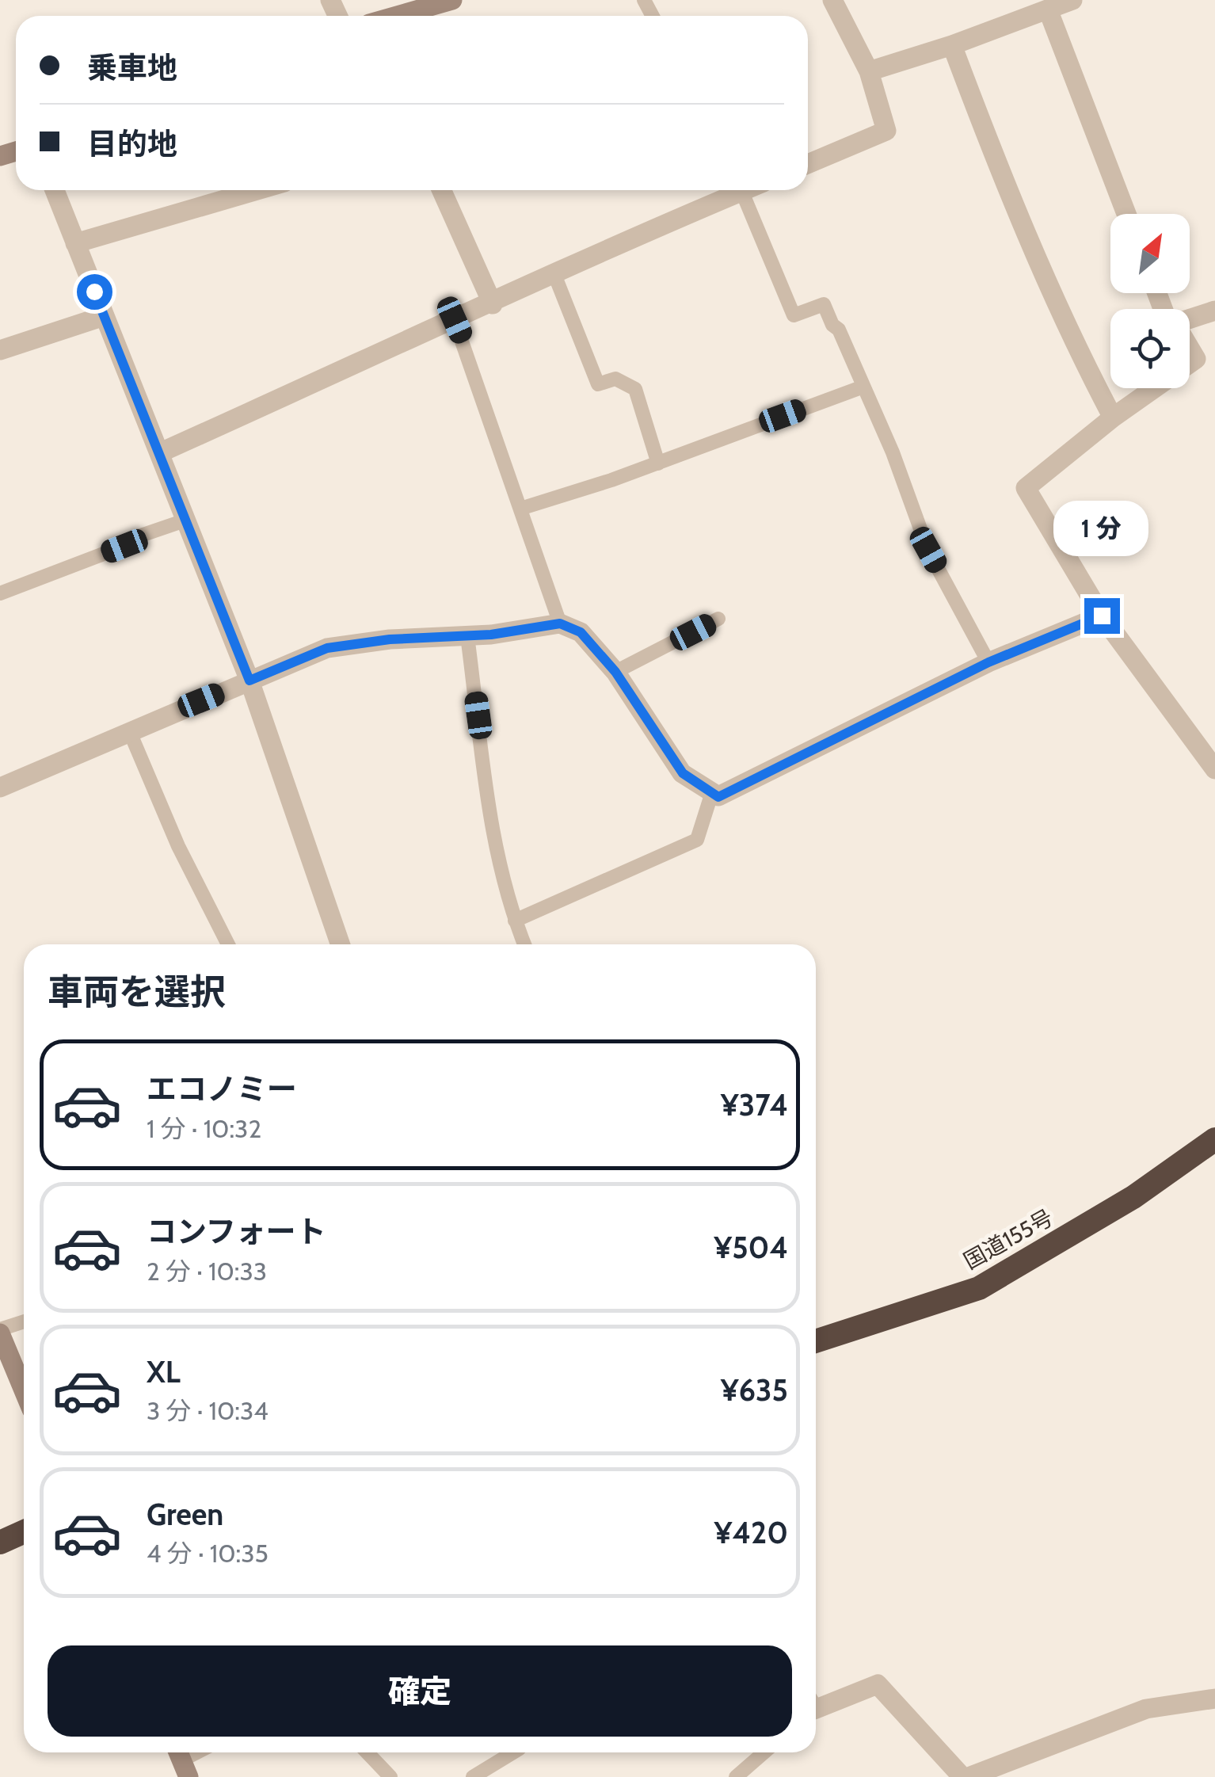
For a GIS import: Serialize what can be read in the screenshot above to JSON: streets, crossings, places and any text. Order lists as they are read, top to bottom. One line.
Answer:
{"streets":{"highway":["国道155号"]},"north":"top right","page":{"banner":["乗車地","目的地"],"bubble":"1 分","heading":"車両を選択","list":[{"name":"エコノミー","note":"1 分 · 10:32","value":"¥374"},{"name":"コンフォート","note":"2 分 · 10:33","value":"¥504"},{"name":"XL","note":"3 分 · 10:34","value":"¥635"},{"name":"Green","note":"4 分 · 10:35","value":"¥420"}],"buttons":"確定"}}
